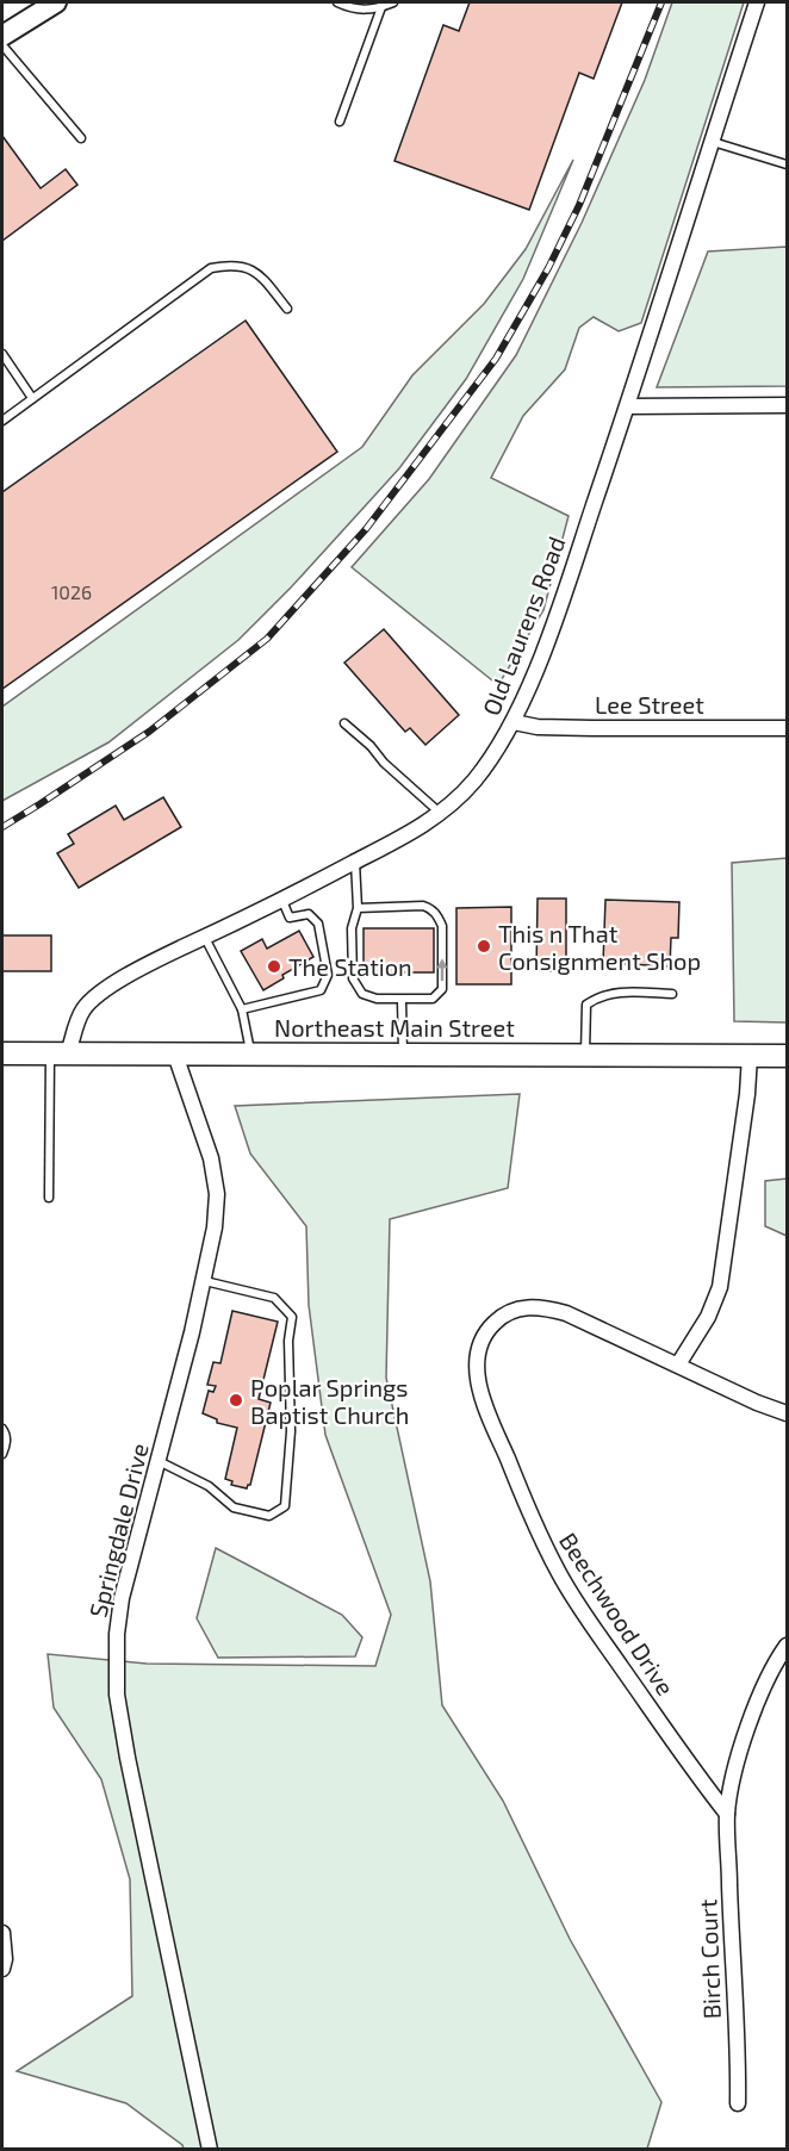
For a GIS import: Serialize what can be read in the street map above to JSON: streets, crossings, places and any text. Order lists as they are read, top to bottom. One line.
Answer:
{"streets":{"main road":["Northeast Main Street"],"street":["Old Laurens Road","Lee Street","Springdale Drive","Beechwood Drive","Birch Court"]},"crossings":[["Old Laurens Road","Lee Street"],["Old Laurens Road","Northeast Main Street"],["Northeast Main Street","Springdale Drive"],["Beechwood Drive","Birch Court"]],"places":["This n That Consignment Shop","The Station","Poplar Springs Baptist Church"],"house_numbers":["1026"]}
